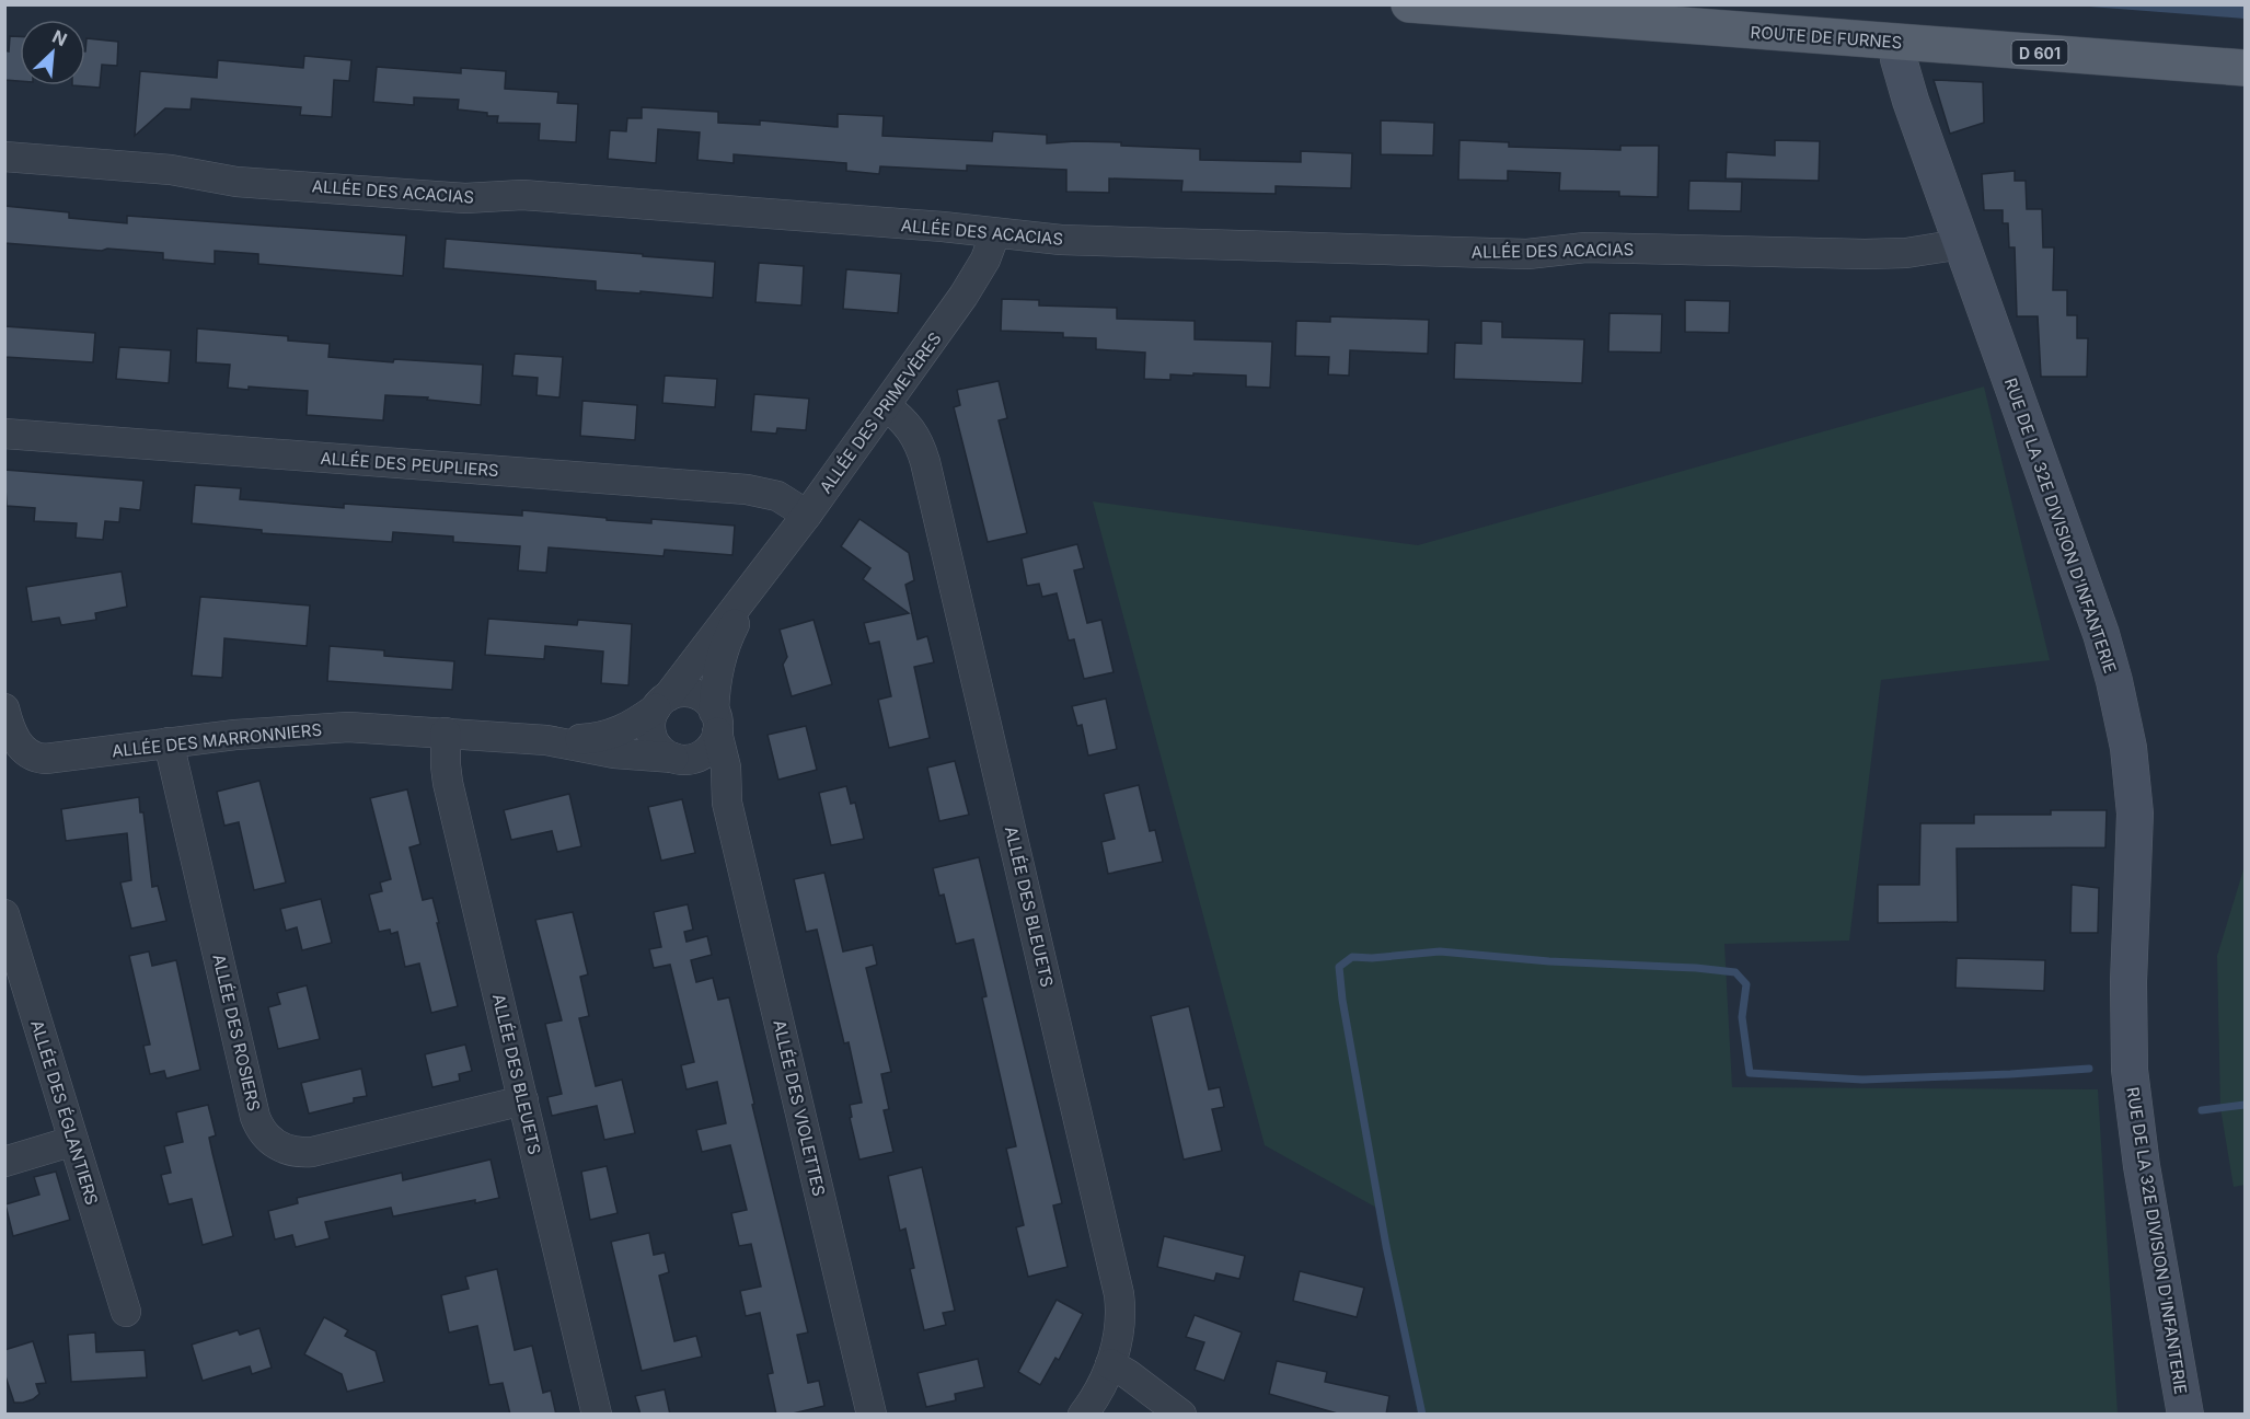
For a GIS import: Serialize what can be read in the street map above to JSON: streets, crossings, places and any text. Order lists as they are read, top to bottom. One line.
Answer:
{"streets":{"main road":["ROUTE DE FURNES","D 601","RUE DE LA 32E DIVISION D'INFANTERIE"],"street":["ALLÉE DES ACACIAS","ALLÉE DES PRIMEVÈRES","ALLÉE DES PEUPLIERS","ALLÉE DES MARRONNIERS","ALLÉE DES BLEUETS","ALLÉE DES ROSIERS","ALLÉE DES VIOLETTES","ALLÉE DES ÉGLANTIERS"]},"crossings":[["ROUTE DE FURNES","RUE DE LA 32E DIVISION D'INFANTERIE"],["ALLÉE DES ACACIAS","ALLÉE DES PRIMEVÈRES"],["ALLÉE DES ACACIAS","RUE DE LA 32E DIVISION D'INFANTERIE"],["ALLÉE DES PRIMEVÈRES","ALLÉE DES PEUPLIERS"],["ALLÉE DES PRIMEVÈRES","ALLÉE DES MARRONNIERS"],["ALLÉE DES PRIMEVÈRES","ALLÉE DES BLEUETS"],["ALLÉE DES PRIMEVÈRES","ALLÉE DES VIOLETTES"],["ALLÉE DES MARRONNIERS","ALLÉE DES BLEUETS"],["ALLÉE DES MARRONNIERS","ALLÉE DES ROSIERS"],["ALLÉE DES MARRONNIERS","ALLÉE DES VIOLETTES"],["ALLÉE DES BLEUETS","ALLÉE DES ROSIERS"]],"north":"top right"}
